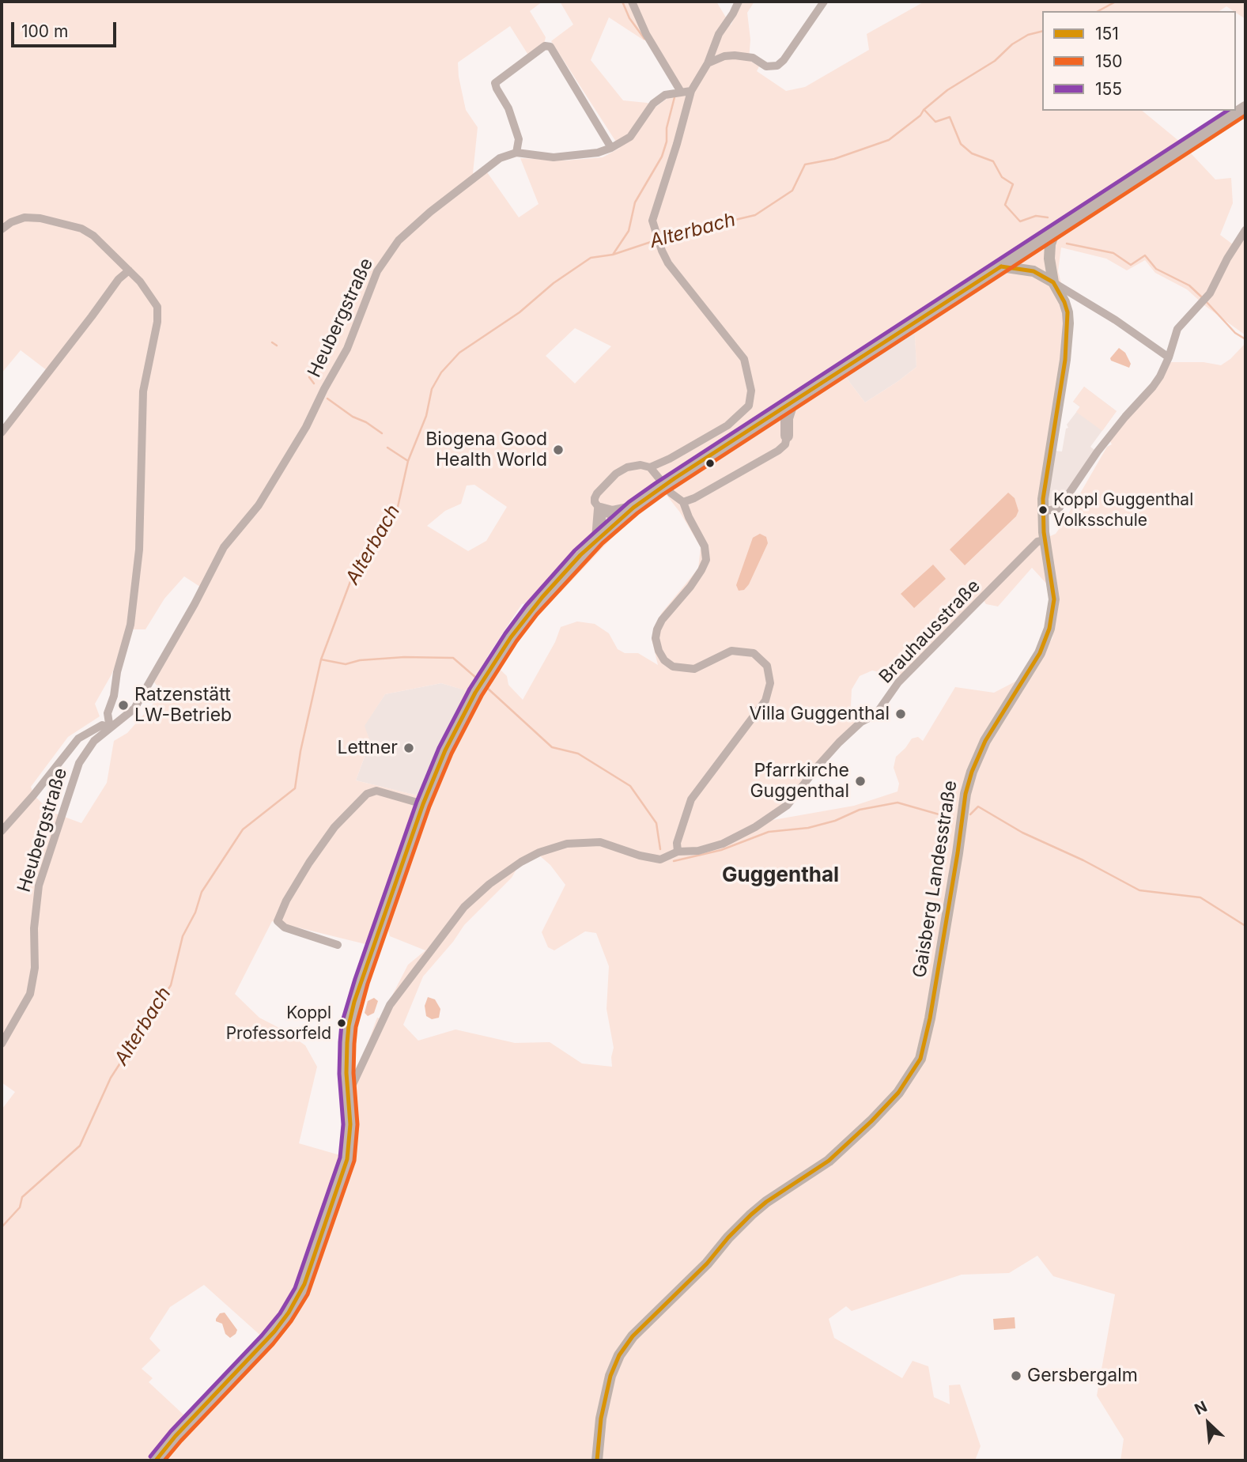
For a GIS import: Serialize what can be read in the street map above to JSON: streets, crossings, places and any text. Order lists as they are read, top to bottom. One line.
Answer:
{"streets":{"main road":["Gaisberg Landesstraße"],"street":["Heubergstraße","Brauhausstraße"]},"crossings":[["Brauhausstraße","Gaisberg Landesstraße"]],"districts":["Guggenthal"],"water":["Alterbach"],"places":["Biogena Good Health World","Koppl Guggenthal Volksschule","Ratzenstätt LW-Betrieb","Villa Guggenthal","Lettner","Pfarrkirche Guggenthal","Koppl Professorfeld","Gersbergalm"],"lines":["transit line 155","transit line 150","transit line 151"],"legend":["151","150","155"],"scale_bar":"100 m","north":"top left"}
